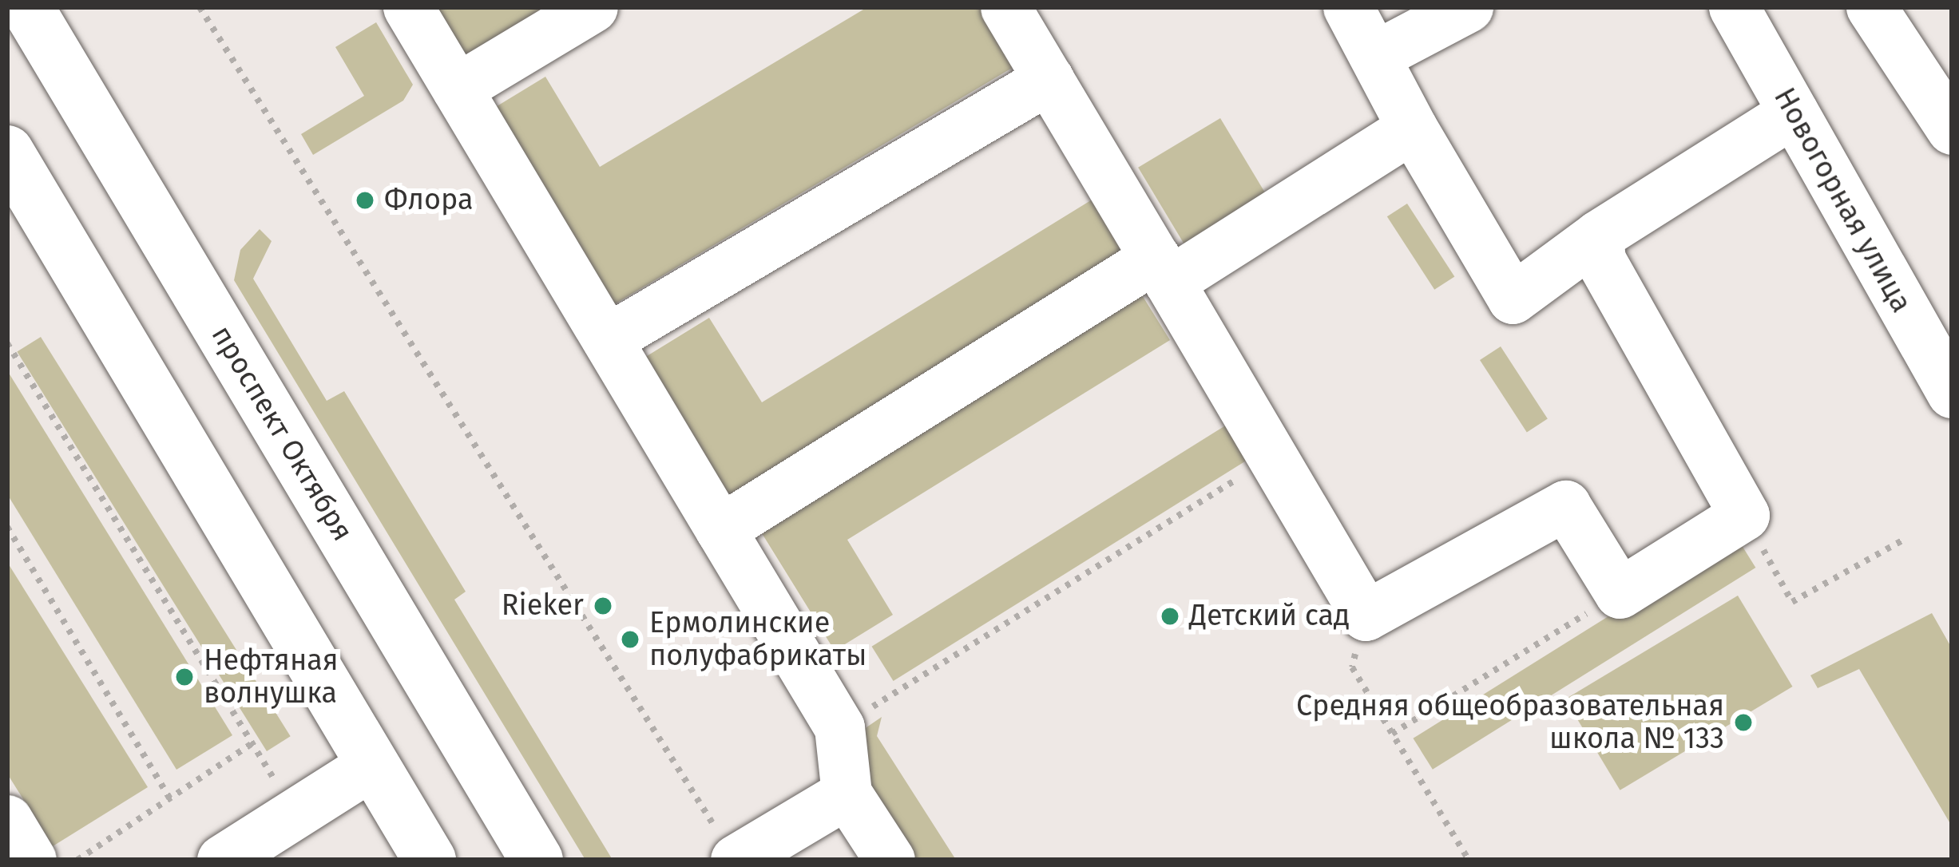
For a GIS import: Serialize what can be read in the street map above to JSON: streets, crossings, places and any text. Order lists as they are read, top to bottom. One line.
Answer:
{"streets":{"main road":["проспект Октября"],"street":["Новогорная улица"]},"places":["Флора","Rieker","Детский сад","Ермолинские полуфабрикаты","Нефтяная волнушка","Средняя общеобразовательная школа № 133"]}
